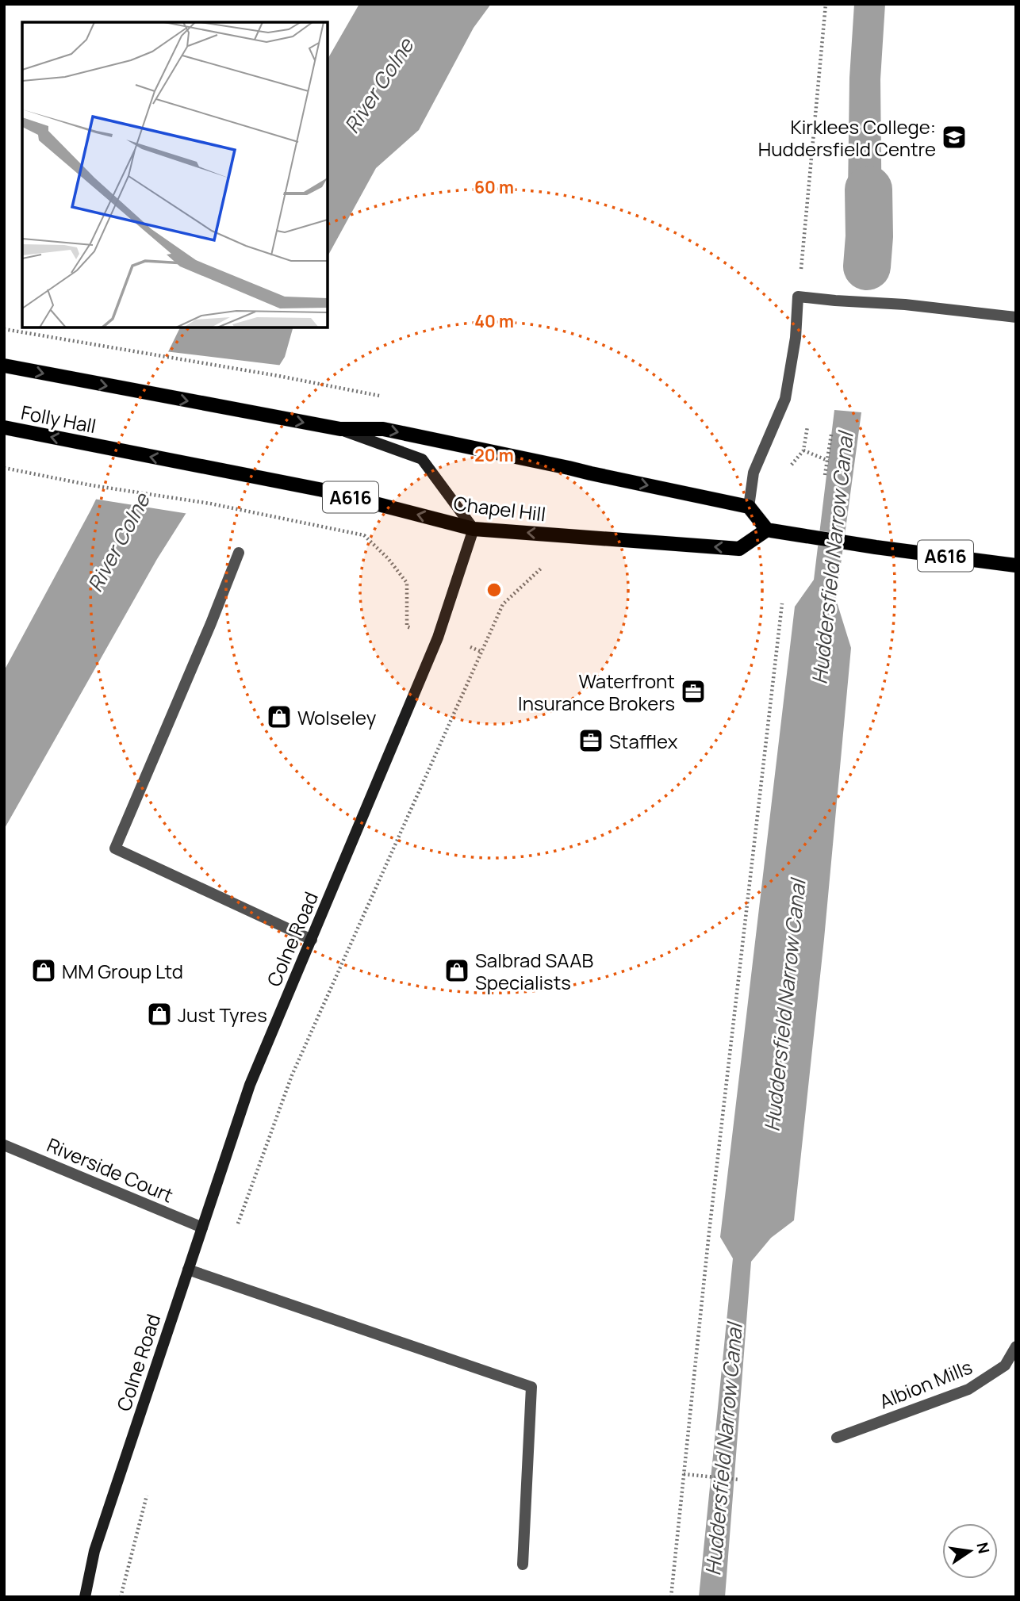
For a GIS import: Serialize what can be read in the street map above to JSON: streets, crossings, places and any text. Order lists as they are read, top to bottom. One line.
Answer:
{"streets":{"main road":["Folly Hall","A616","Chapel Hill","Colne Road"],"lane":["Riverside Court","Albion Mills"]},"crossings":[["Folly Hall","Chapel Hill"],["A616","Chapel Hill"],["Chapel Hill","Colne Road"],["Colne Road","Riverside Court"]],"water":["River Colne","Huddersfield Narrow Canal"],"places":{"school or university":["Kirklees College: Huddersfield Centre"],"office":["Waterfront Insurance Brokers","Stafflex"],"shop":["Wolseley","MM Group Ltd","Salbrad SAAB Specialists","Just Tyres"]},"north":"right","rings":["60 m","40 m","20 m"]}
